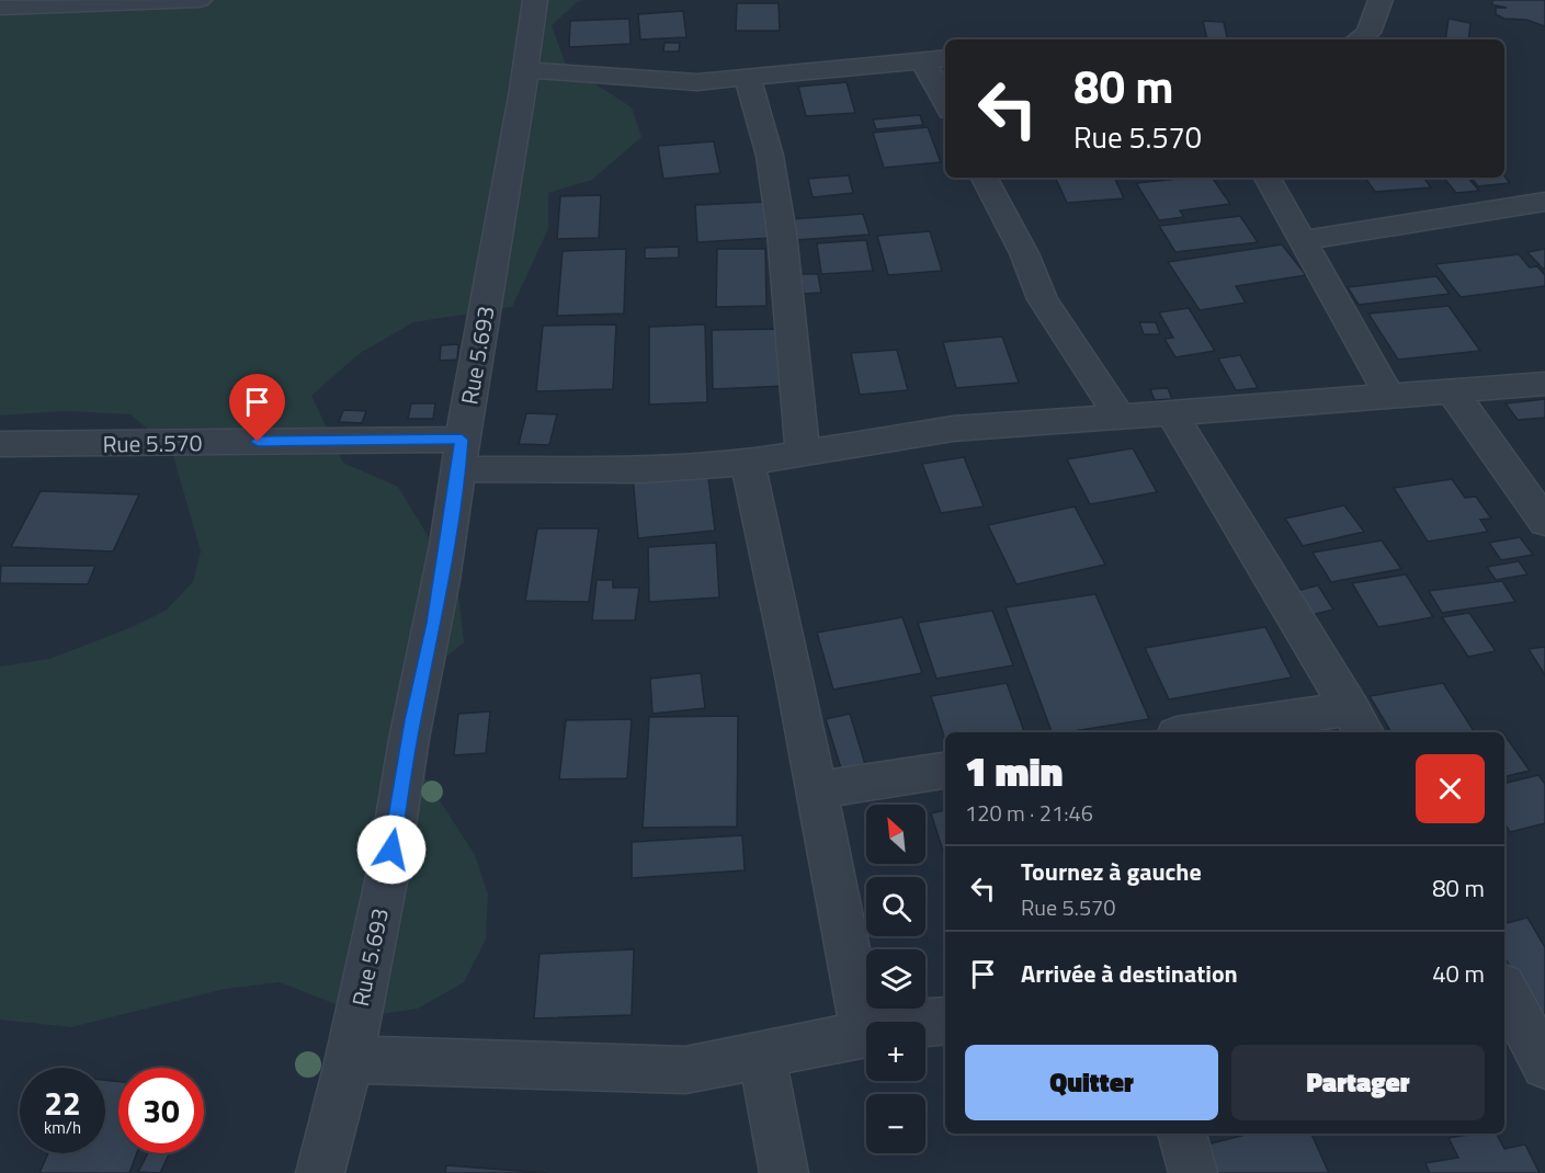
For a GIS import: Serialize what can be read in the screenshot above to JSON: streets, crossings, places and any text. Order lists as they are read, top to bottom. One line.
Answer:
{"streets":{"street":["Rue 5.693","Rue 5.570"]},"crossings":[["Rue 5.693","Rue 5.570"]],"north":"top left","page":{"turn":["80 m","Rue 5.570"],"heading":["1 min","120 m · 21:46"],"map_buttons":["+","−"],"list":[{"name":"Tournez à gauche","note":"Rue 5.570","value":"80 m"},{"name":"Arrivée à destination","value":"40 m"}],"buttons":["Quitter","Partager"],"speed":"22 km/h","limit":"30"}}
